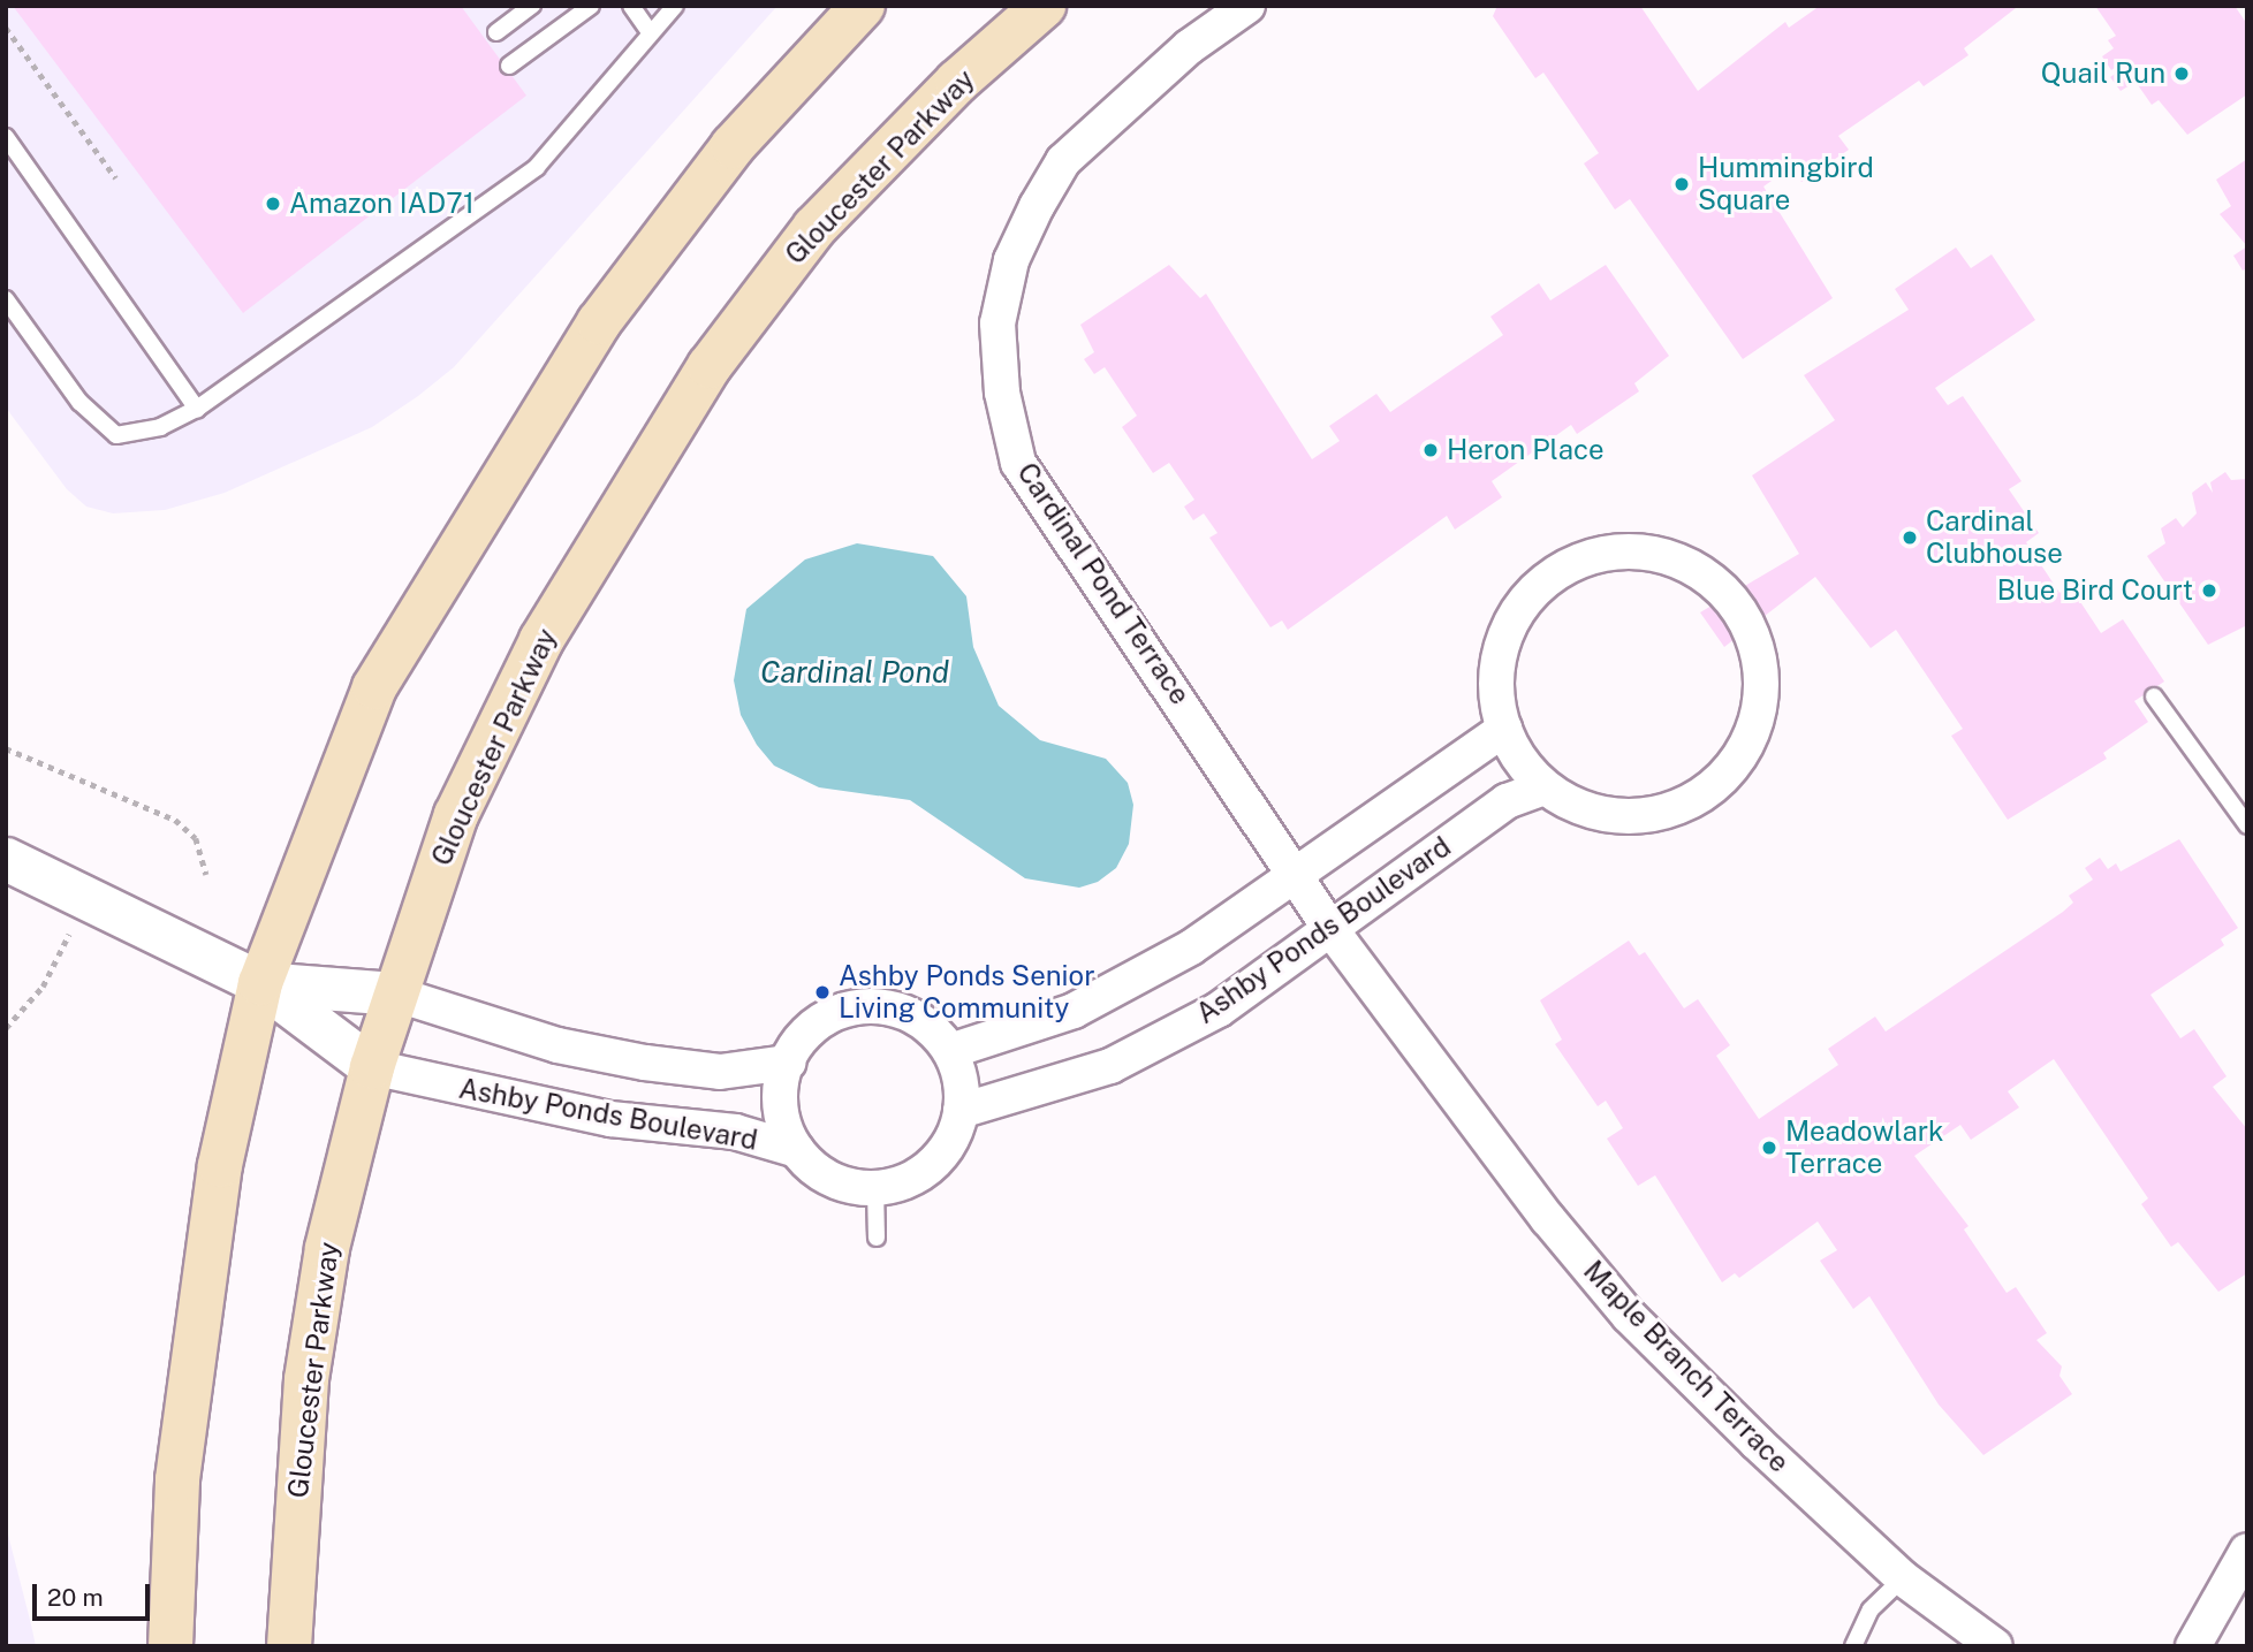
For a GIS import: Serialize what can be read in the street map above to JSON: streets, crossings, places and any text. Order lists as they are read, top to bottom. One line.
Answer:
{"streets":{"main road":["Gloucester Parkway"],"street":["Cardinal Pond Terrace","Ashby Ponds Boulevard","Maple Branch Terrace"]},"crossings":[["Gloucester Parkway","Ashby Ponds Boulevard"],["Cardinal Pond Terrace","Ashby Ponds Boulevard"],["Cardinal Pond Terrace","Maple Branch Terrace"],["Ashby Ponds Boulevard","Maple Branch Terrace"]],"water":["Cardinal Pond"],"places":["Quail Run","Hummingbird Square","Amazon IAD71","Heron Place","Cardinal Clubhouse","Blue Bird Court","Ashby Ponds Senior Living Community","Meadowlark Terrace"],"scale_bar":"20 m"}
